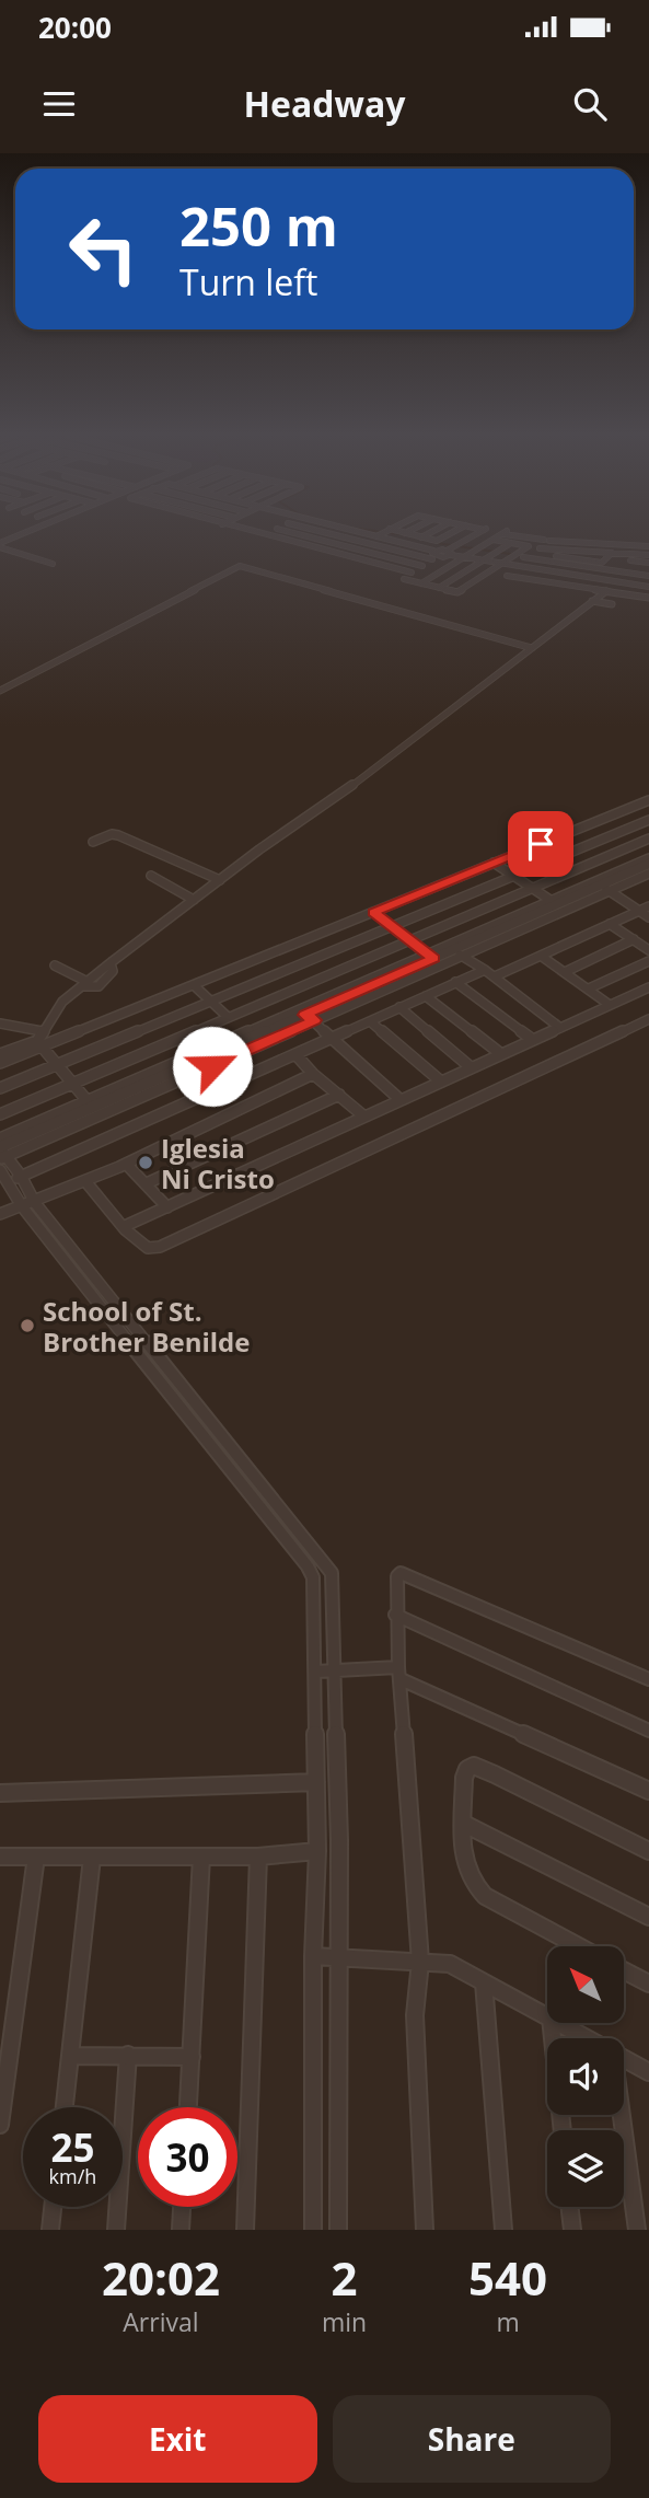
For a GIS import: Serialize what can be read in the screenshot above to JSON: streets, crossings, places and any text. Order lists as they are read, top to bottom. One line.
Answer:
{"places":["Iglesia Ni Cristo","School of St. Brother Benilde"],"north":"top left","page":{"status":"20:00","header":"Headway","turn":["250 m","Turn left"],"speed":"25 km/h","limit":"30","eta":["20:02","Arrival","2","min","540","m"],"buttons":["Exit","Share"]}}
